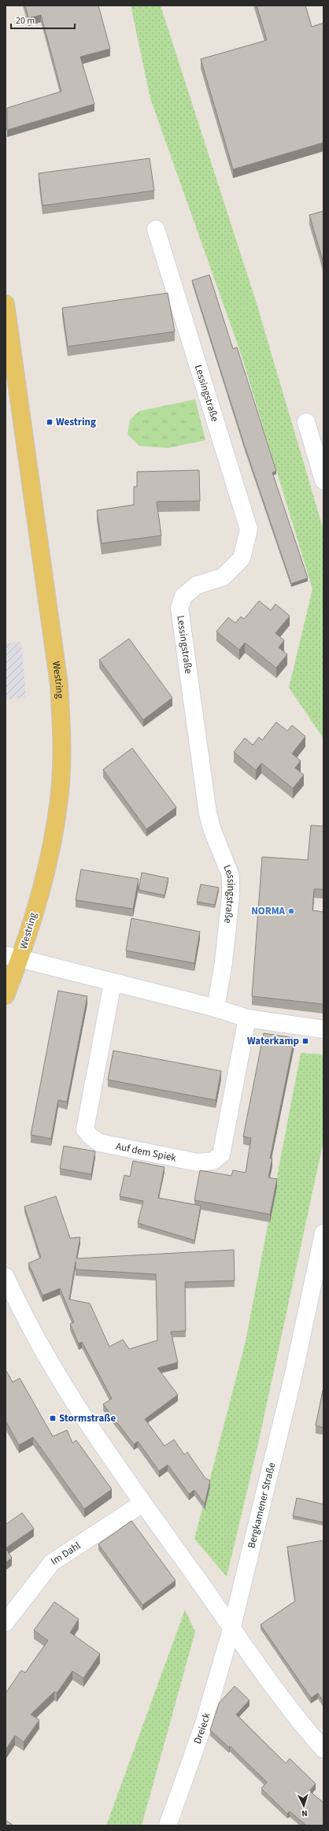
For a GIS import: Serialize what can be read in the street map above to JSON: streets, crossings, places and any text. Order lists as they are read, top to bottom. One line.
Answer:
{"streets":{"main road":["Westring"],"street":["Lessingstraße","Auf dem Spiek","Bergkamener Straße","Im Dahl","Dreieck"]},"crossings":[["Bergkamener Straße","Dreieck"]],"places":{"transit":["Westring","Waterkamp","Stormstraße"],"other":["NORMA"]},"scale_bar":"20 m","north":"bottom"}
